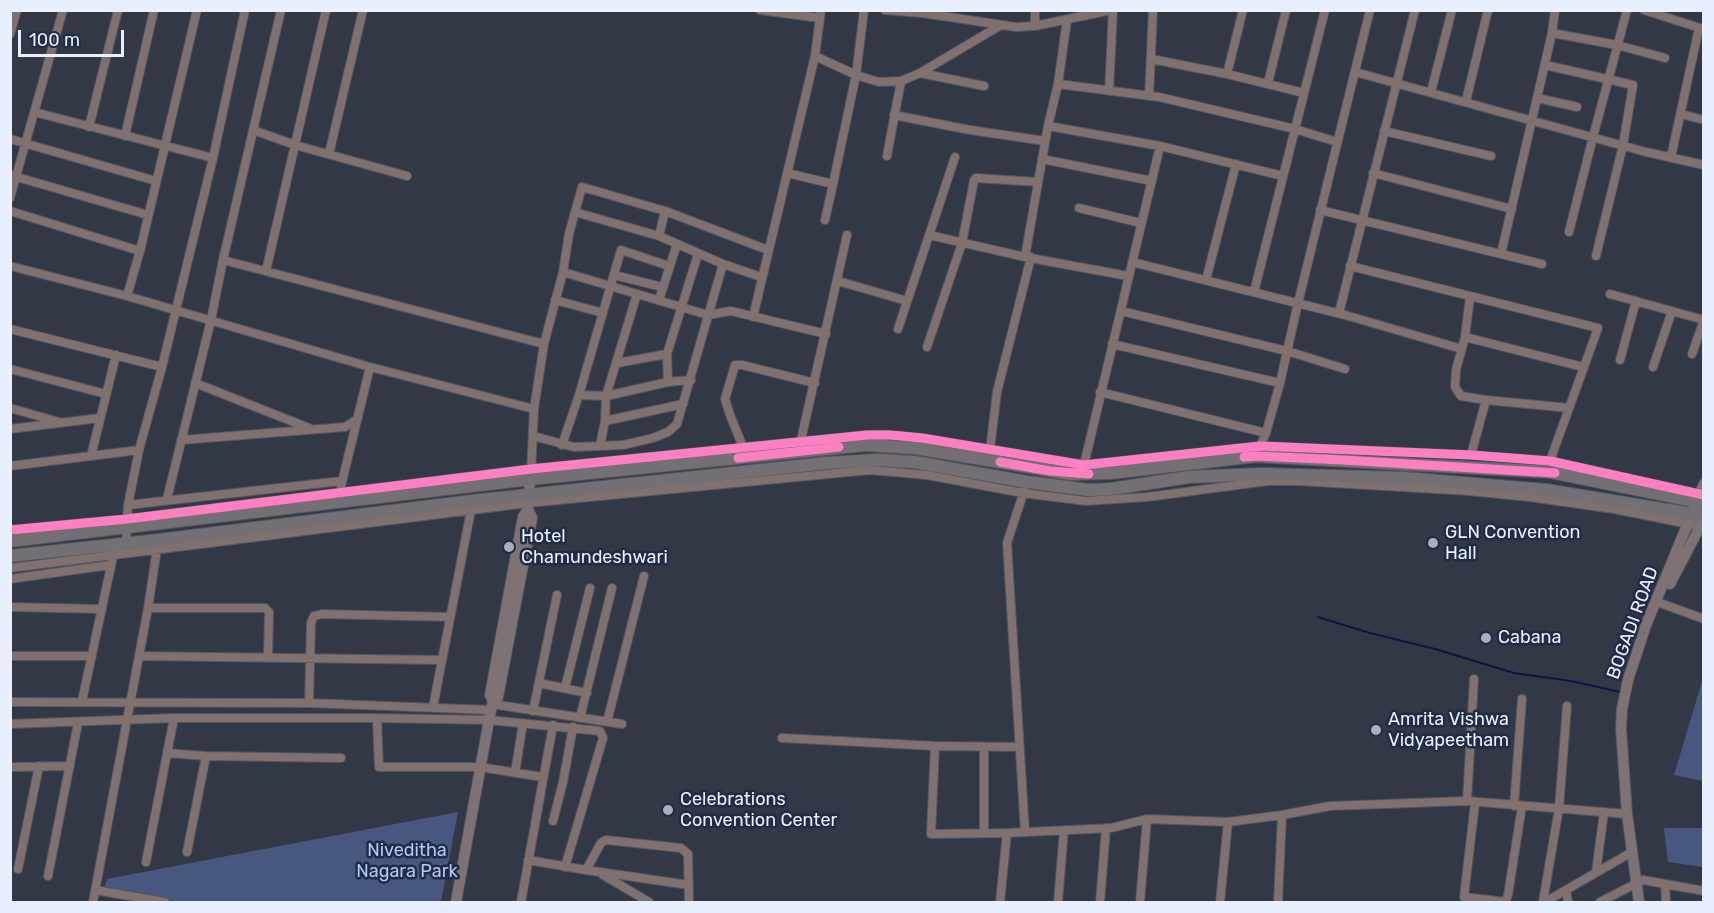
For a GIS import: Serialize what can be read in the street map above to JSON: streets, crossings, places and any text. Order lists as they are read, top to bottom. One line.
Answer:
{"streets":{"main road":["BOGADI ROAD"]},"parks":["Niveditha Nagara Park"],"places":["GLN Convention Hall","Hotel Chamundeshwari","Cabana","Amrita Vishwa Vidyapeetham","Celebrations Convention Center"],"scale_bar":"100 m"}
